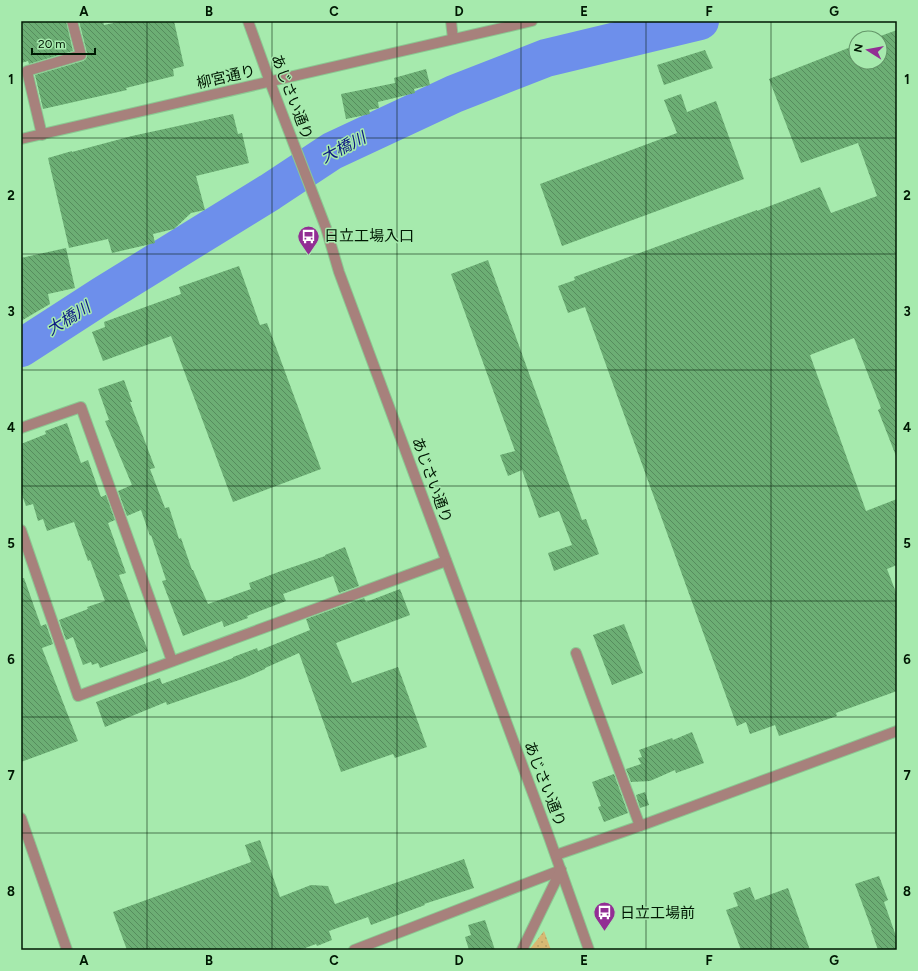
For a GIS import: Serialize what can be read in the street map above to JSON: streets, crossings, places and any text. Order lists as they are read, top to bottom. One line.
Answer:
{"streets":{"street":["柳宮通り","あじさい通り"]},"crossings":[["柳宮通り","あじさい通り"]],"water":["大橋川"],"places":{"bus stop":["日立工場入口","日立工場前"]},"scale_bar":"20 m","north":"left","grid":{"columns":["A","B","C","D","E","F","G"],"rows":["1","2","3","4","5","6","7","8"]}}
